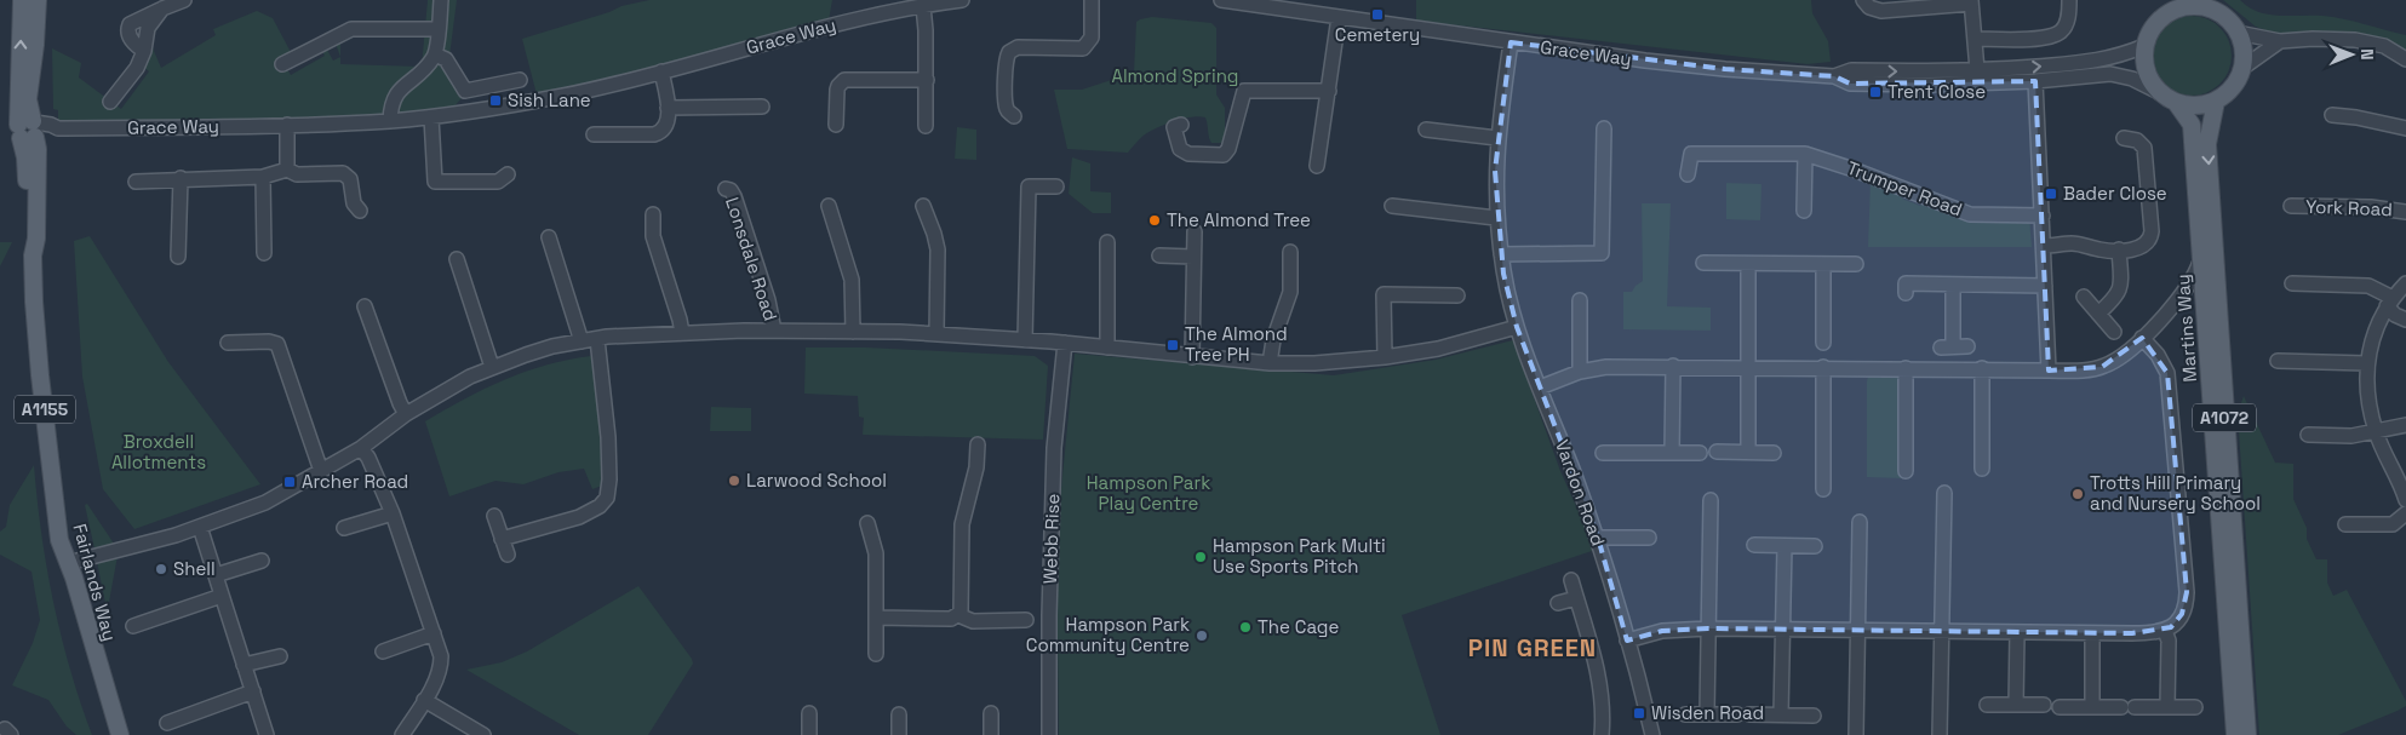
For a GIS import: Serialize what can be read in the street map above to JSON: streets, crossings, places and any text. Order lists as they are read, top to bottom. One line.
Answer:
{"streets":{"main road":["Martins Way","A1155","A1072","Fairlands Way"],"street":["Grace Way","Trumper Road","York Road","Lonsdale Road","Vardon Road","Webb Rise"]},"crossings":[["Grace Way","Martins Way"],["Grace Way","Vardon Road"],["Grace Way","Fairlands Way"],["Lonsdale Road","Vardon Road"],["Lonsdale Road","Webb Rise"],["Lonsdale Road","Fairlands Way"]],"districts":["PIN GREEN"],"parks":["Almond Spring","Broxdell Allotments","Hampson Park Play Centre"],"places":{"transit":["Cemetery","Trent Close","Sish Lane","Bader Close","The Almond Tree PH","Archer Road","Wisden Road"],"other":["The Almond Tree","Larwood School","Trotts Hill Primary and Nursery School","Hampson Park Multi Use Sports Pitch","Shell","The Cage","Hampson Park Community Centre"]},"north":"right"}
